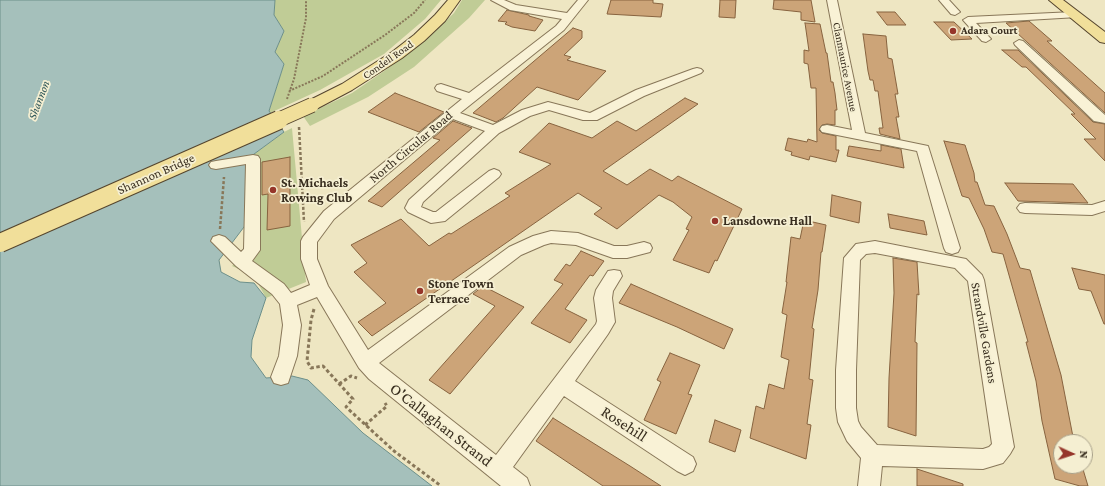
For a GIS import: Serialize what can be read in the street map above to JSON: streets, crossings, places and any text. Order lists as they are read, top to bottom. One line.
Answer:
{"streets":{"main road":["Condell Road","Shannon Bridge"],"street":["Clanmaurice Avenue","North Circular Road","Strandville Gardens","Rosehill","O'Callaghan Strand"]},"crossings":[["Condell Road","Shannon Bridge"]],"water":["Shannon"],"places":["Adara Court","St. Michaels Rowing Club","Lansdowne Hall","Stone Town Terrace"],"north":"right"}
